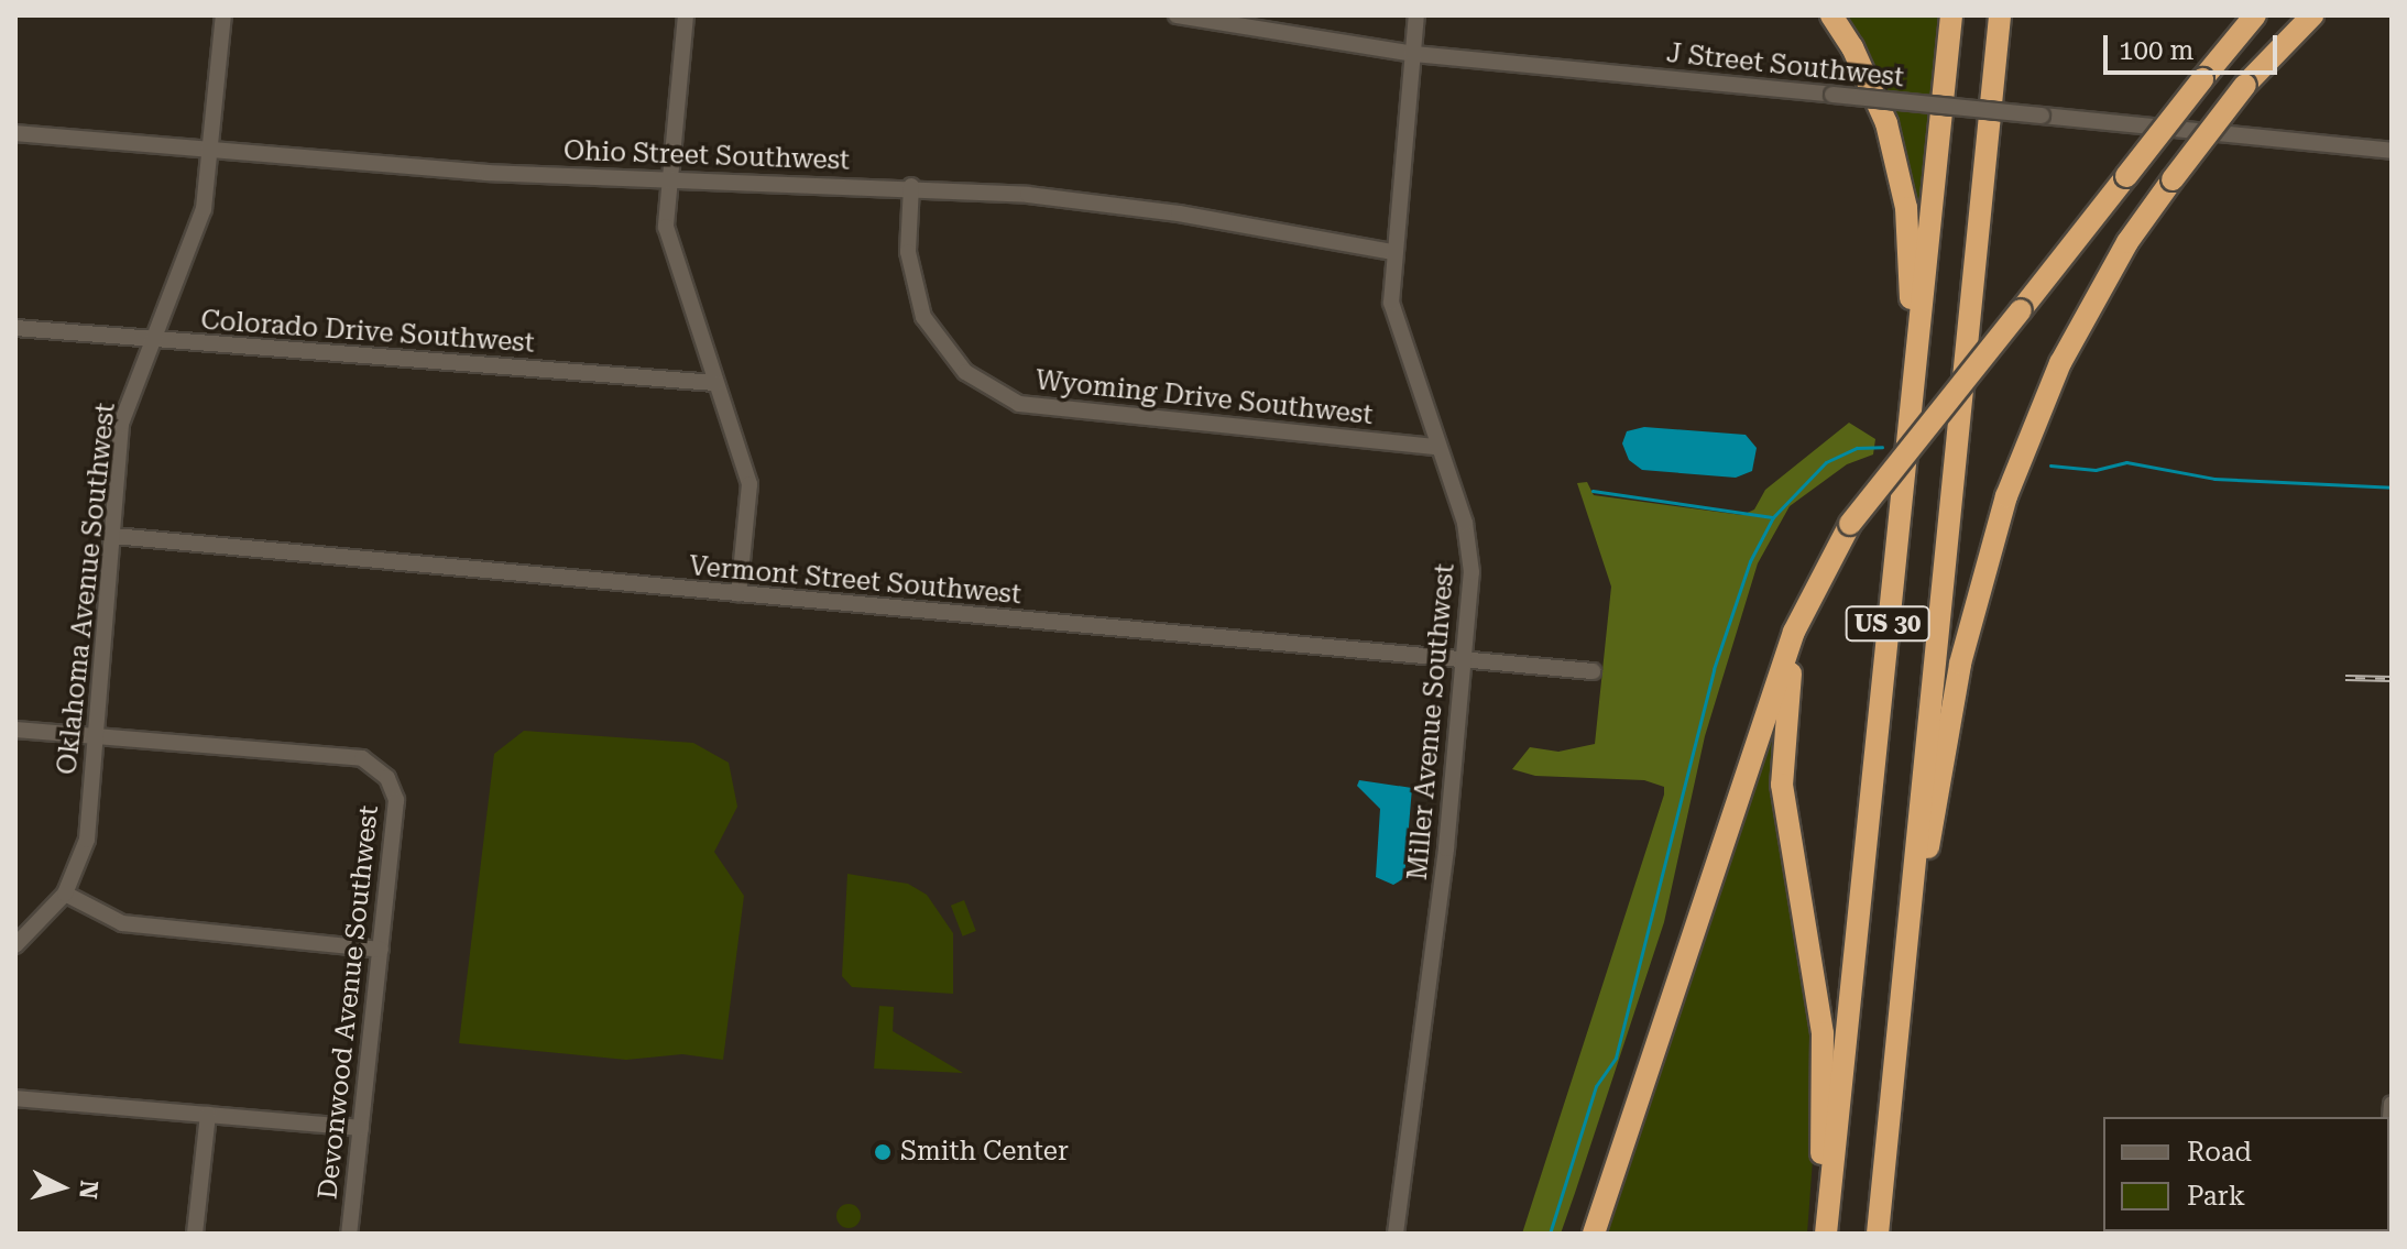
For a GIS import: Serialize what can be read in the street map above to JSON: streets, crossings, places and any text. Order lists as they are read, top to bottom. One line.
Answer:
{"streets":{"highway":["US 30"],"street":["J Street Southwest","Ohio Street Southwest","Colorado Drive Southwest","Wyoming Drive Southwest","Vermont Street Southwest","Oklahoma Avenue Southwest","Miller Avenue Southwest","Devonwood Avenue Southwest"]},"crossings":[["J Street Southwest","Miller Avenue Southwest"],["Ohio Street Southwest","Wyoming Drive Southwest"],["Ohio Street Southwest","Oklahoma Avenue Southwest"],["Ohio Street Southwest","Miller Avenue Southwest"],["Colorado Drive Southwest","Oklahoma Avenue Southwest"],["Wyoming Drive Southwest","Miller Avenue Southwest"],["Vermont Street Southwest","Oklahoma Avenue Southwest"],["Vermont Street Southwest","Miller Avenue Southwest"],["Oklahoma Avenue Southwest","Devonwood Avenue Southwest"]],"places":["Smith Center"],"legend":["Road","Park"],"scale_bar":"100 m","north":"right"}
